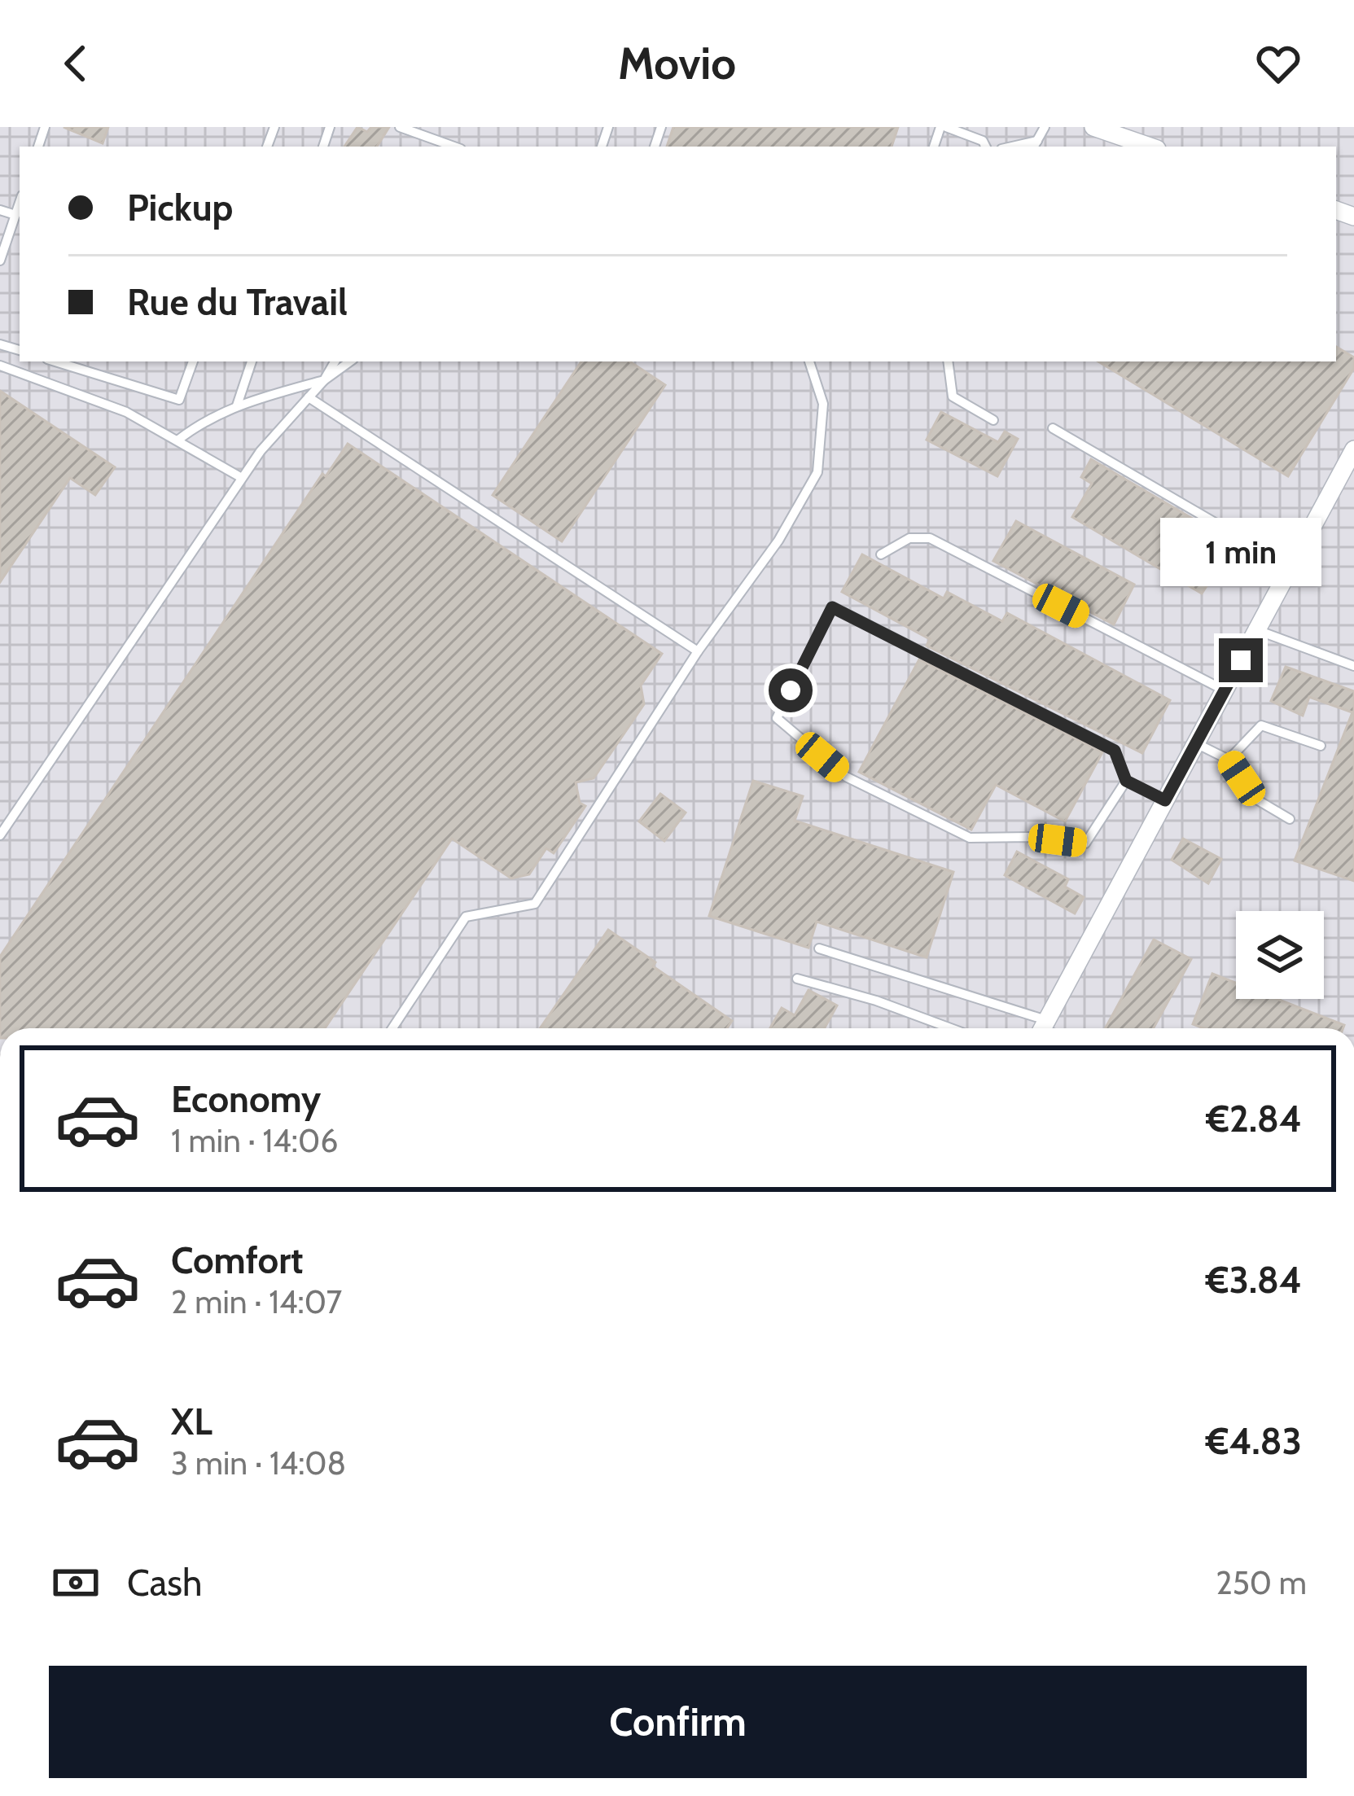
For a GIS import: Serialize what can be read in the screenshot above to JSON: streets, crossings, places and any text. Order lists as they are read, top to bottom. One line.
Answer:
{"page":{"header":"Movio","banner":["Pickup","Rue du Travail"],"bubble":"1 min","list":[{"name":"Economy","note":"1 min · 14:06","value":"€2.84"},{"name":"Comfort","note":"2 min · 14:07","value":"€3.84"},{"name":"XL","note":"3 min · 14:08","value":"€4.83"}],"pay":["Cash","250 m"],"buttons":"Confirm"}}
